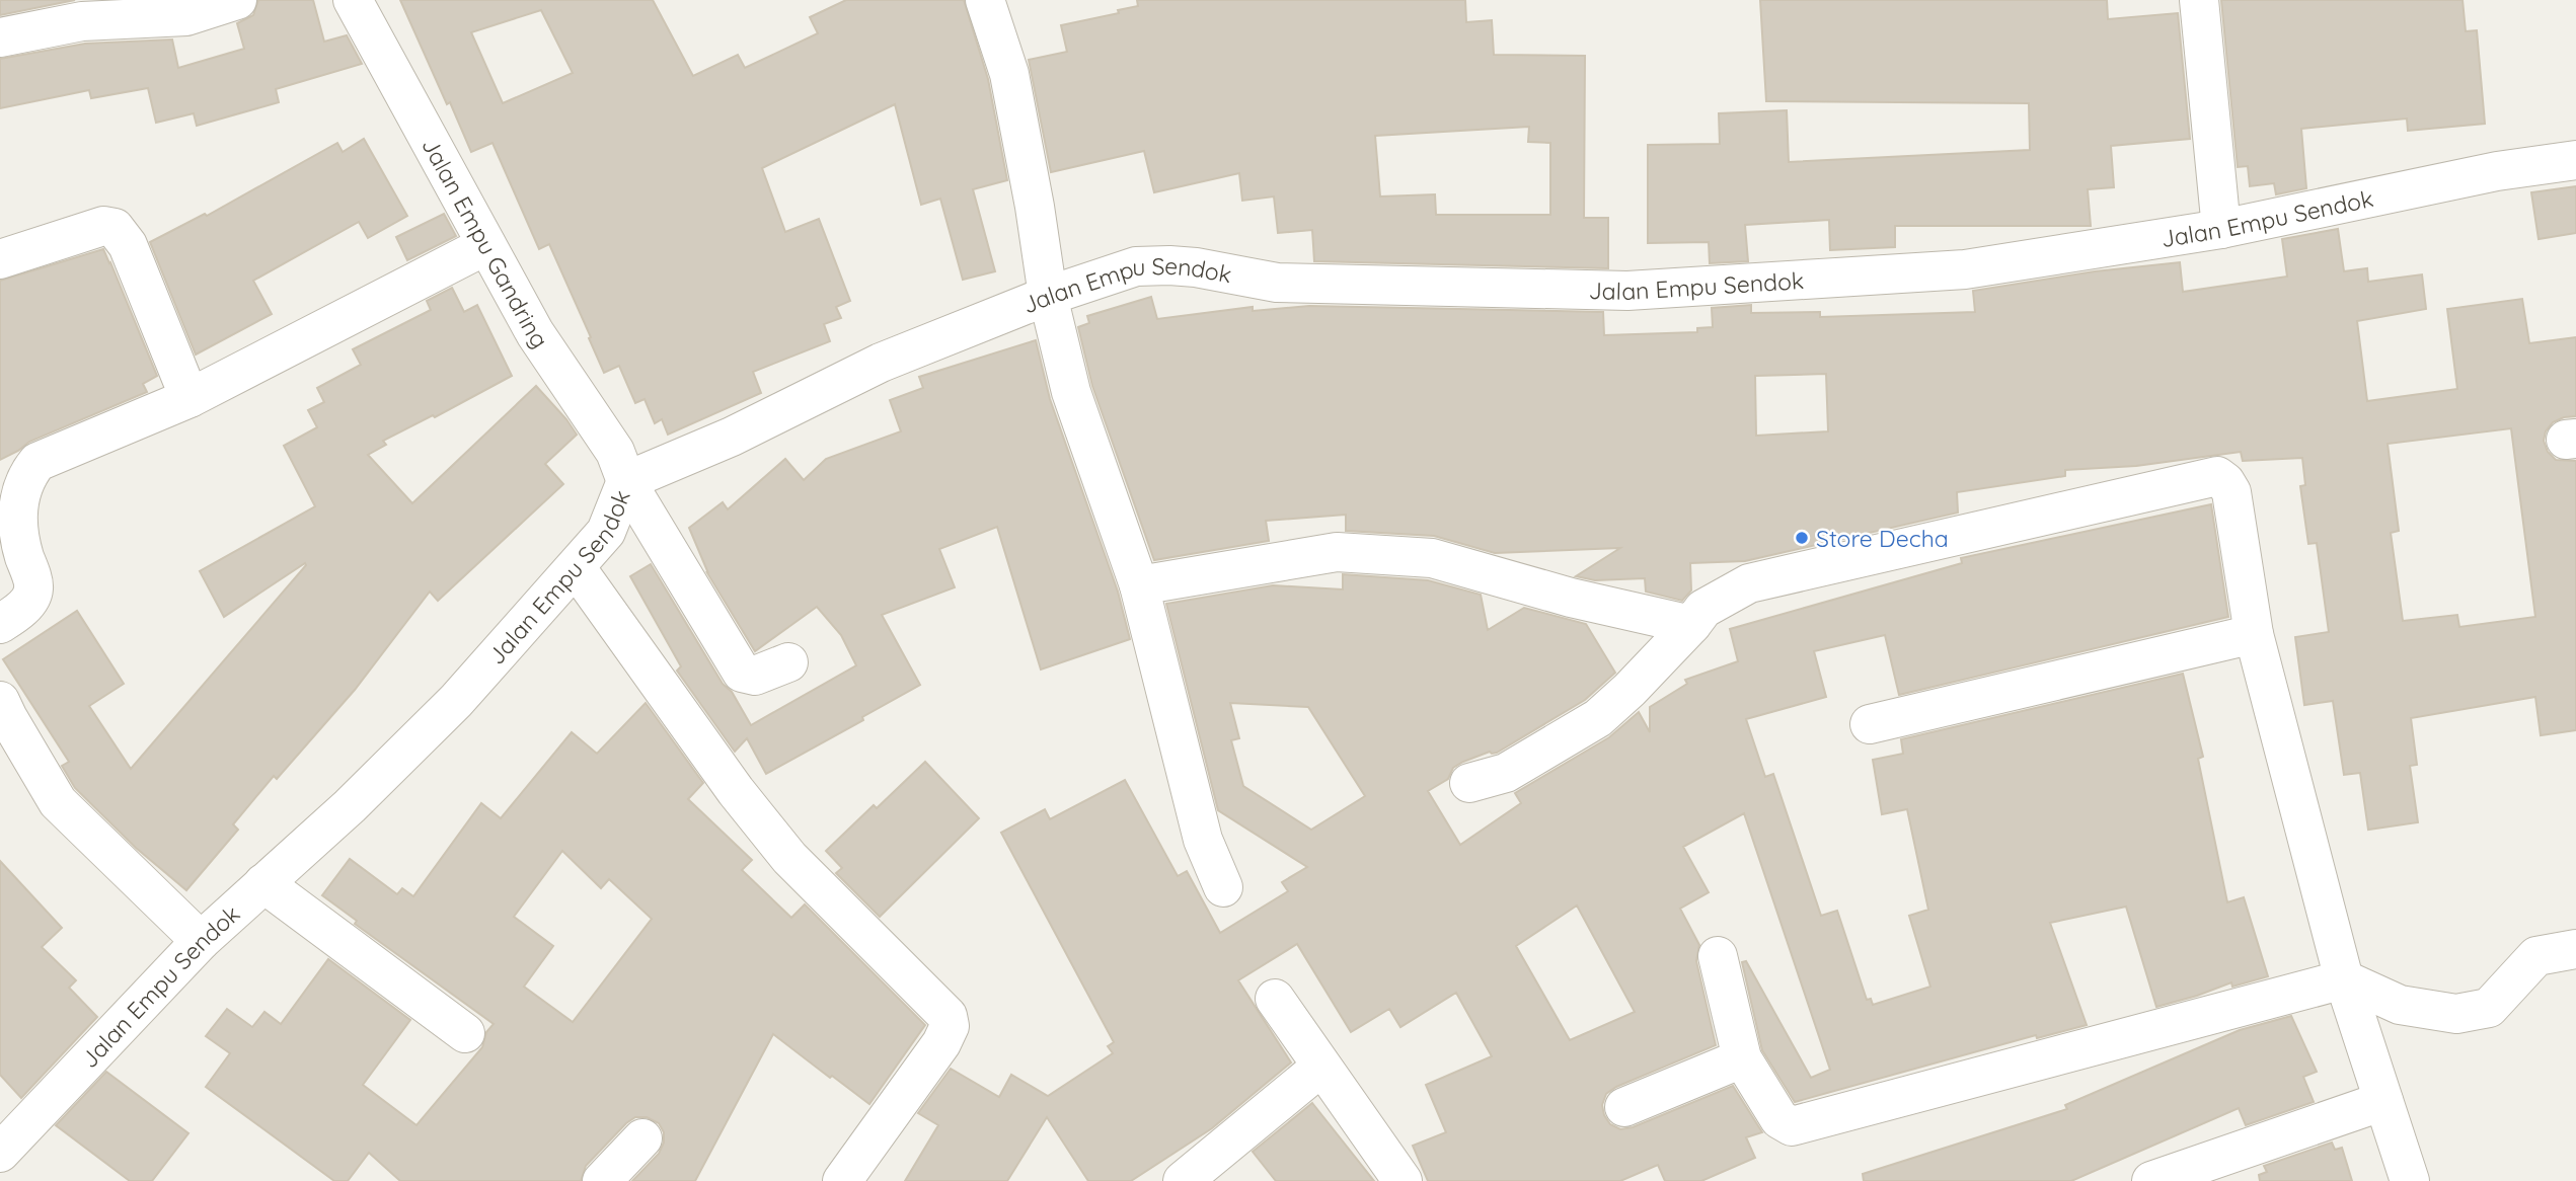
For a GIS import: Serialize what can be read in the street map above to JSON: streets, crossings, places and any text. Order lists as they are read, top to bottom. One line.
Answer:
{"streets":{"street":["Jalan Empu Sendok","Jalan Empu Gandring"]},"crossings":[["Jalan Empu Sendok","Jalan Empu Gandring"]],"places":["Store Decha"]}
